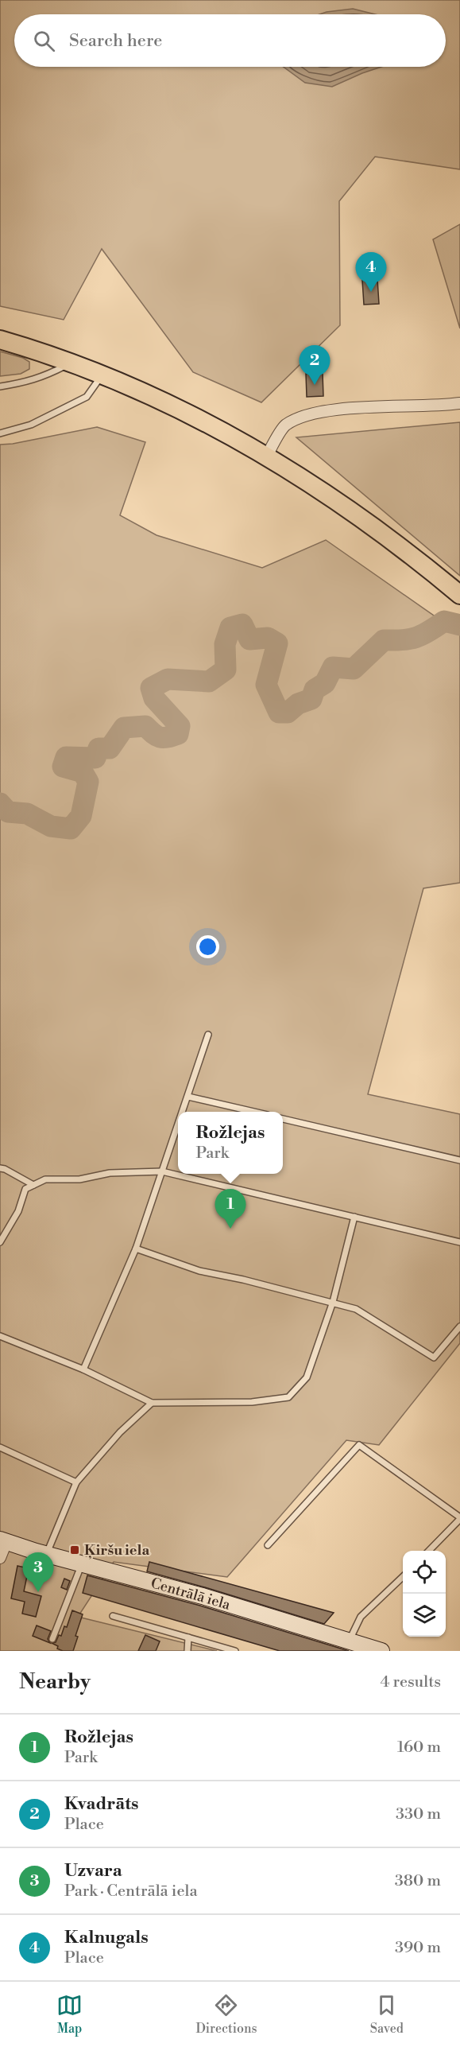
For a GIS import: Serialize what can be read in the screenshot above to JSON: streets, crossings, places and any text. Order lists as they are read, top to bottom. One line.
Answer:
{"streets":{"street":["Centrālā iela"]},"places":{"transit":["Ķiršu iela"]},"page":{"search":"Search here","pins":["4","2","1","3"],"popup":["Rožlejas","Park"],"heading":["Nearby","4 results"],"list":[{"mark":"1","name":"Rožlejas","note":"Park","value":"160 m"},{"mark":"2","name":"Kvadrāts","note":"Place","value":"330 m"},{"mark":"3","name":"Uzvara","note":"Park · Centrālā iela","value":"380 m"},{"mark":"4","name":"Kalnugals","note":"Place","value":"390 m"}],"nav":["Map","Directions","Saved"]}}
